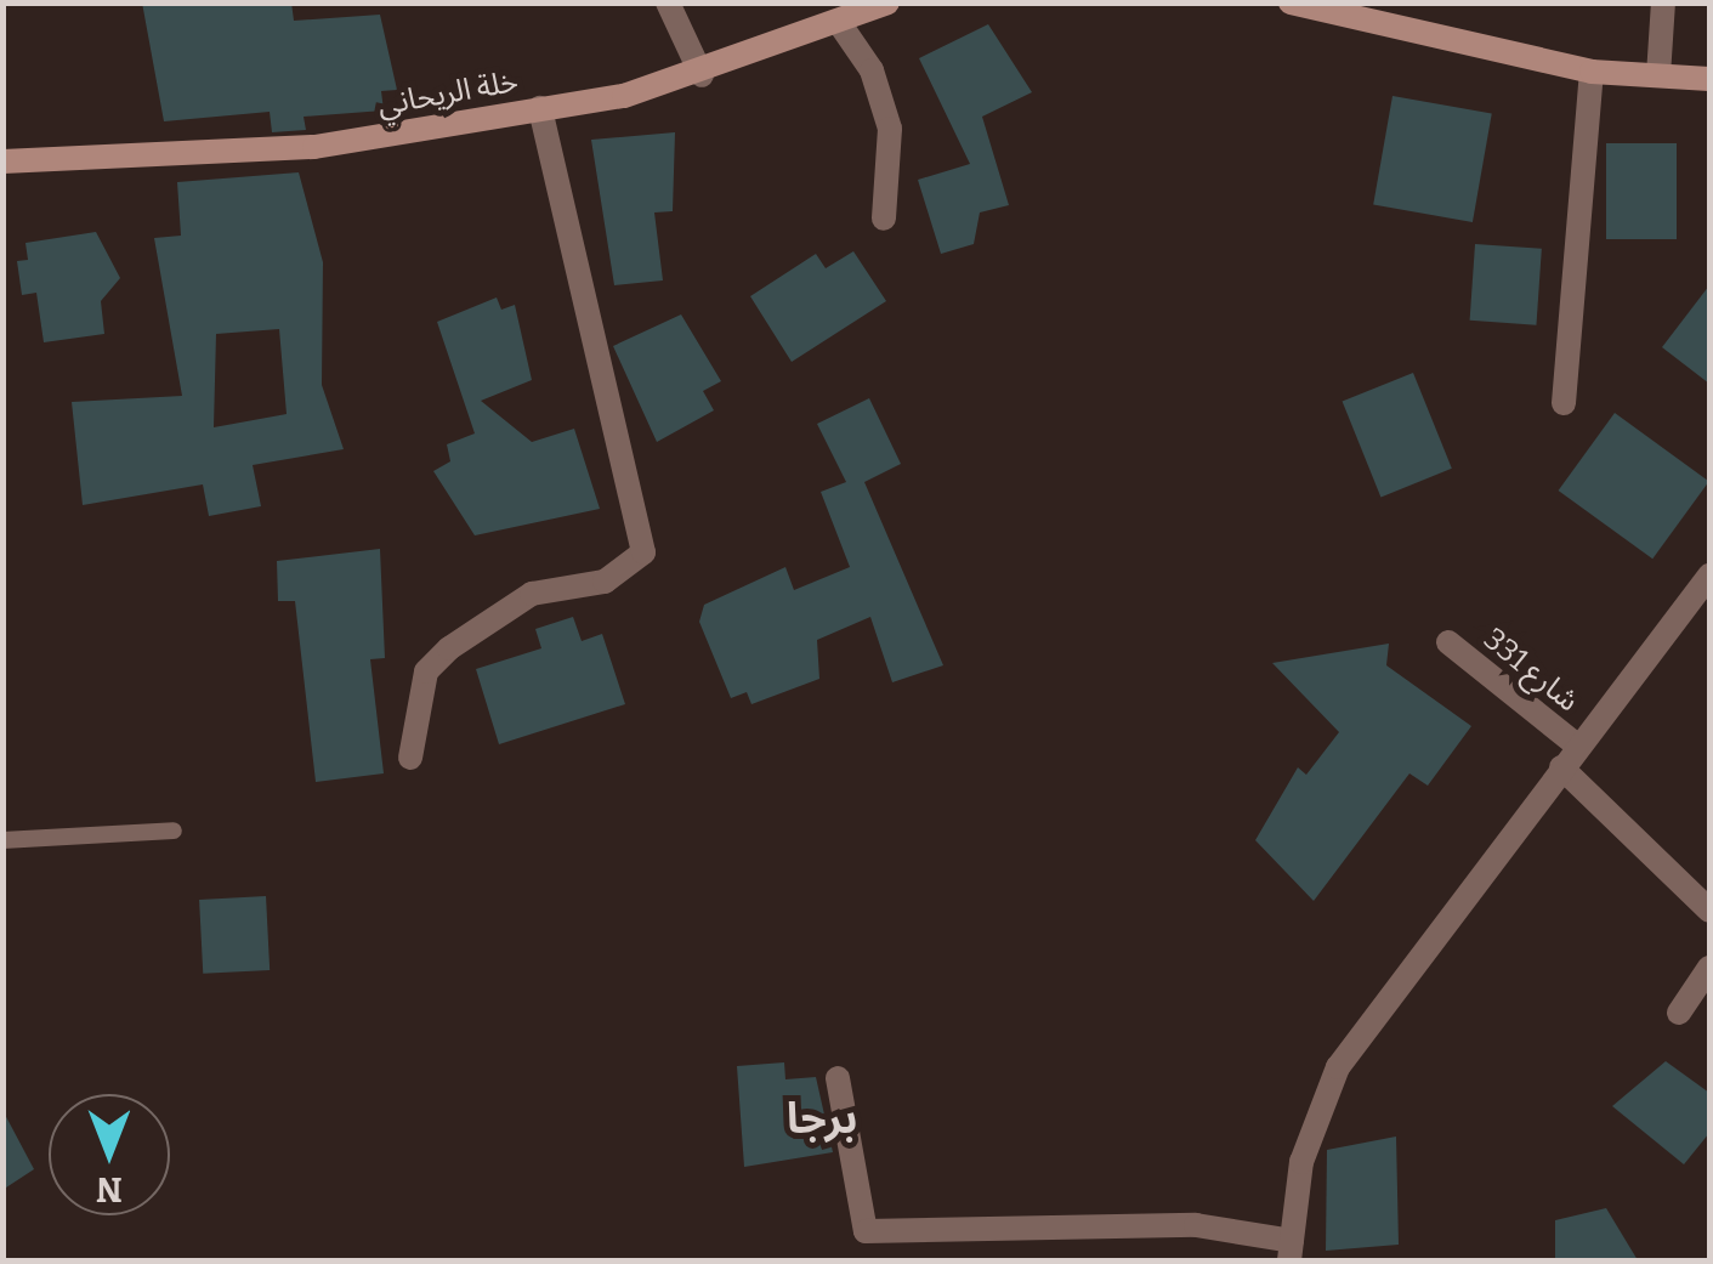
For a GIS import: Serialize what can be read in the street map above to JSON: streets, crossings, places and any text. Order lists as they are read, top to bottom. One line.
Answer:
{"streets":{"main road":["خلة الريحاني"],"street":["شارع 331"]},"districts":["برجا"],"north":"bottom"}
